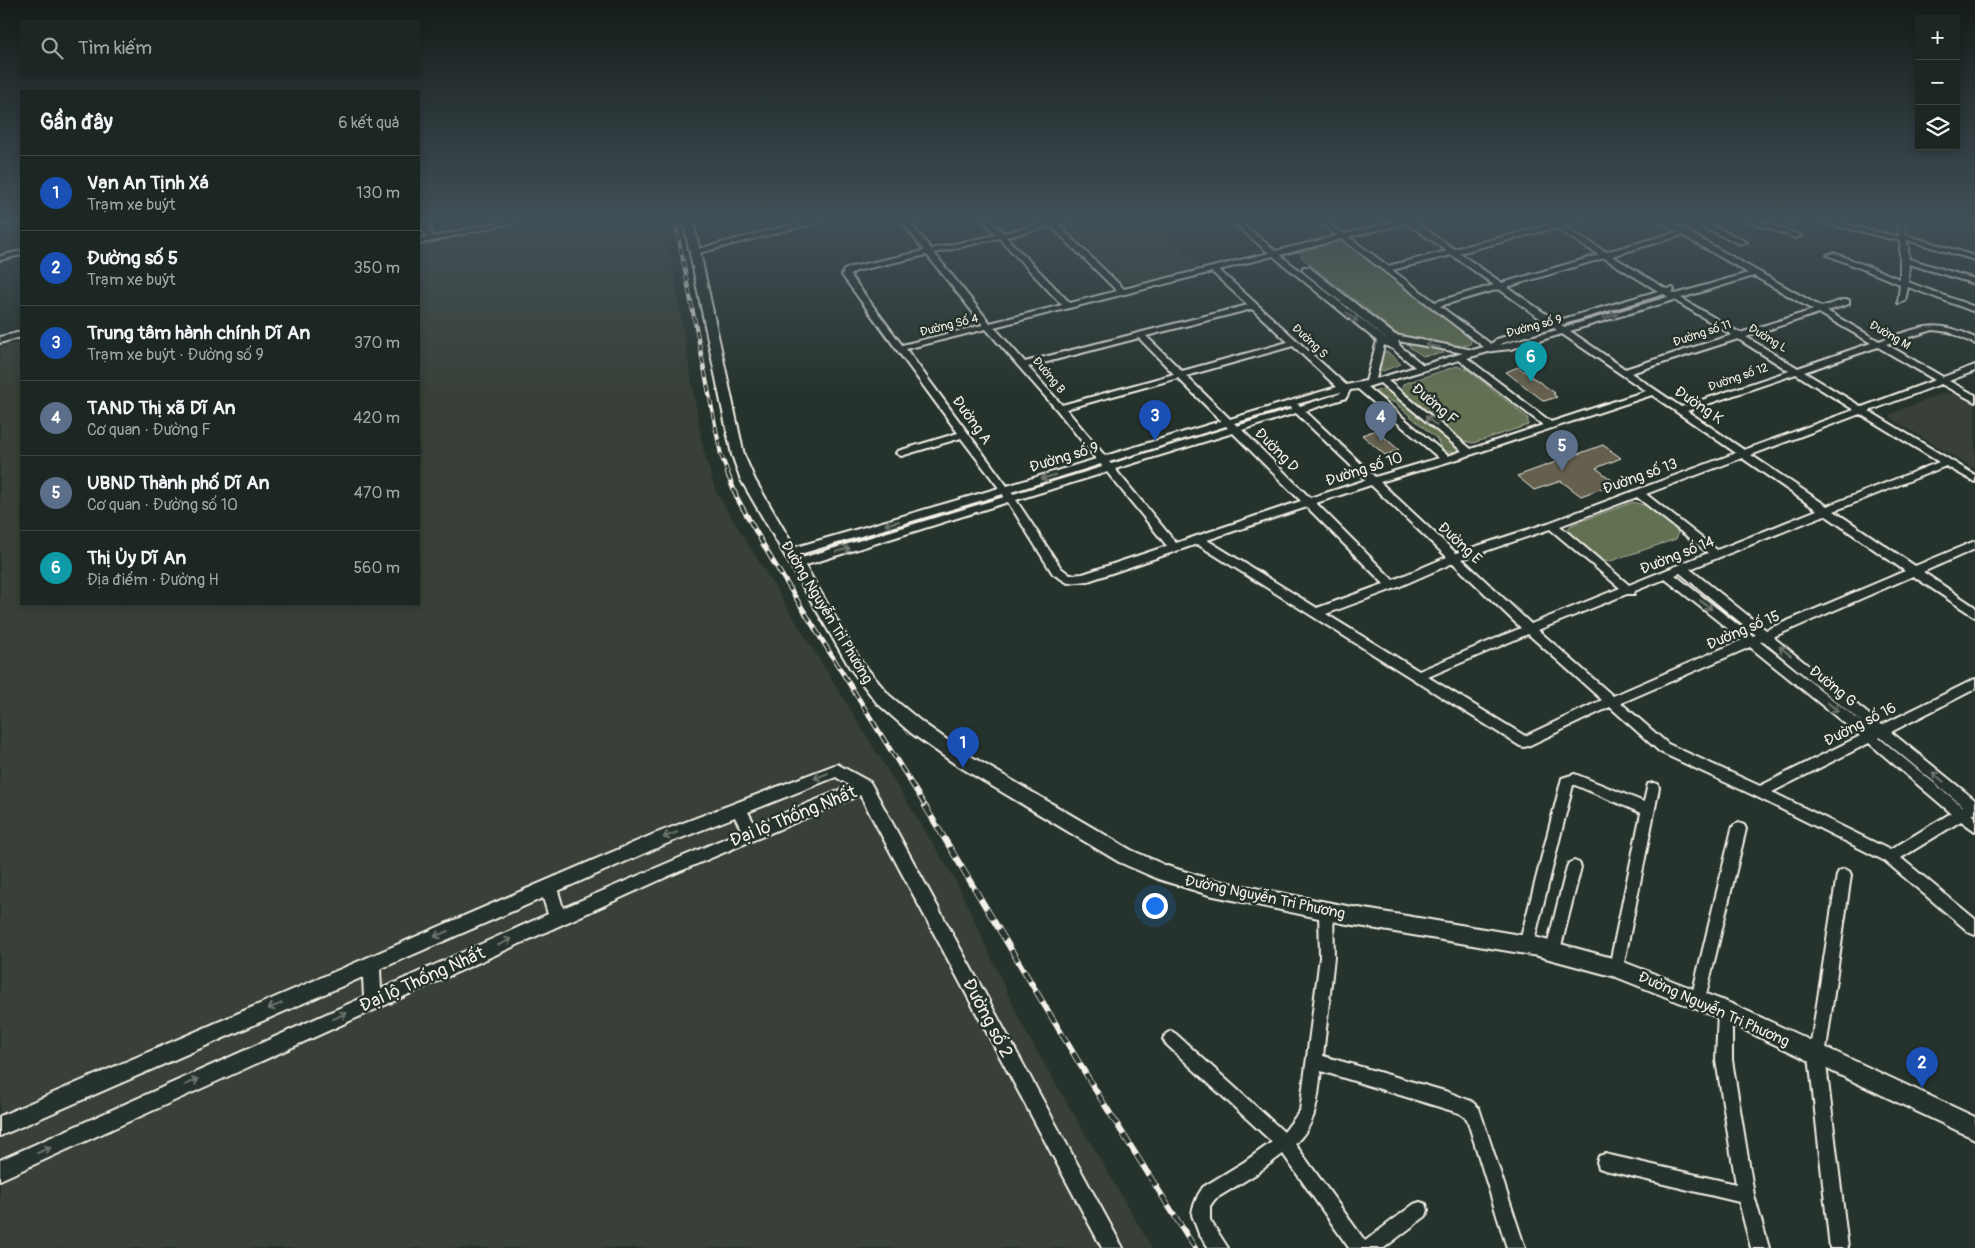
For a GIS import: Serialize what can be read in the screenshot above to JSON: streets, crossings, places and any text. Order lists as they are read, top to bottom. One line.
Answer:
{"streets":{"main road":["Đường Nguyễn Tri Phương"],"street":["Đường Số 4","Đường số 9","Đường số 11","Đường M","Đường L","Đường S","Đường B","Đường số 12","Đường F","Đường K","Đường A","Đường D","Đường số 10","Đường số 13","Đường E","Đường số 14","Đường số 15","Đường G","Đường số 16","Đại lộ Thống Nhất","Đường số 2"]},"crossings":[["Đường Số 4","Đường B"],["Đường Số 4","Đường A"],["Đường số 9","Đường L"],["Đường số 9","Đường S"],["Đường số 9","Đường B"],["Đường số 9","Đường F"],["Đường số 9","Đường K"],["Đường số 9","Đường A"],["Đường số 9","Đường D"],["Đường số 9","Đường E"],["Đường số 9","Đường Nguyễn Tri Phương"],["Đường số 11","Đường M"],["Đường số 11","Đường L"],["Đường số 11","Đường K"],["Đường M","Đường số 12"],["Đường M","Đường số 13"],["Đường L","Đường số 12"],["Đường L","Đường số 13"],["Đường L","Đường số 14"],["Đường B","Đường số 10"],["Đường số 12","Đường K"],["Đường F","Đường số 10"],["Đường K","Đường số 10"],["Đường K","Đường số 13"],["Đường K","Đường số 14"],["Đường K","Đường số 15"],["Đường A","Đường số 10"],["Đường D","Đường số 10"],["Đường D","Đường số 13"],["Đường số 10","Đường E"],["Đường số 13","Đường E"],["Đường E","Đường số 14"],["Đường E","Đường số 15"],["Đường E","Đường số 16"],["Đường số 14","Đường số 15"],["Đường số 14","Đường G"],["Đường số 15","Đường G"],["Đường G","Đường số 16"],["Đại lộ Thống Nhất","Đường số 2"]],"page":{"map_buttons":["+","−"],"search":"Tìm kiếm","heading":["Gần đây","6 kết quả"],"list":[{"mark":"1","name":"Vạn An Tịnh Xá","note":"Trạm xe buýt","value":"130 m"},{"mark":"2","name":"Đường số 5","note":"Trạm xe buýt","value":"350 m"},{"mark":"3","name":"Trung tâm hành chính Dĩ An","note":"Trạm xe buýt · Đường số 9","value":"370 m"},{"mark":"4","name":"TAND Thị xã Dĩ An","note":"Cơ quan · Đường F","value":"420 m"},{"mark":"5","name":"UBND Thành phố Dĩ An","note":"Cơ quan · Đường số 10","value":"470 m"},{"mark":"6","name":"Thị Ủy Dĩ An","note":"Địa điểm · Đường H","value":"560 m"}],"pins":["6","3","4","5","1","2"]}}
